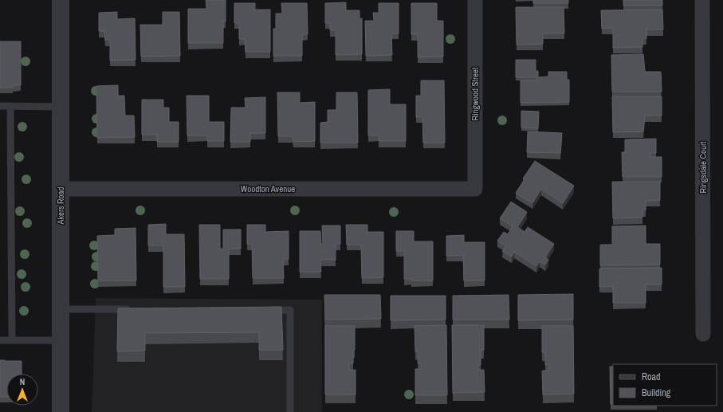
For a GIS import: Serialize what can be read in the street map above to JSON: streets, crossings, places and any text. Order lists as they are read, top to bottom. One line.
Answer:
{"streets":{"street":["Ringwood Street","Ringsdale Court","Woodton Avenue","Akers Road"]},"crossings":[["Ringwood Street","Woodton Avenue"],["Woodton Avenue","Akers Road"]],"legend":["Road","Building"],"north":"top"}
